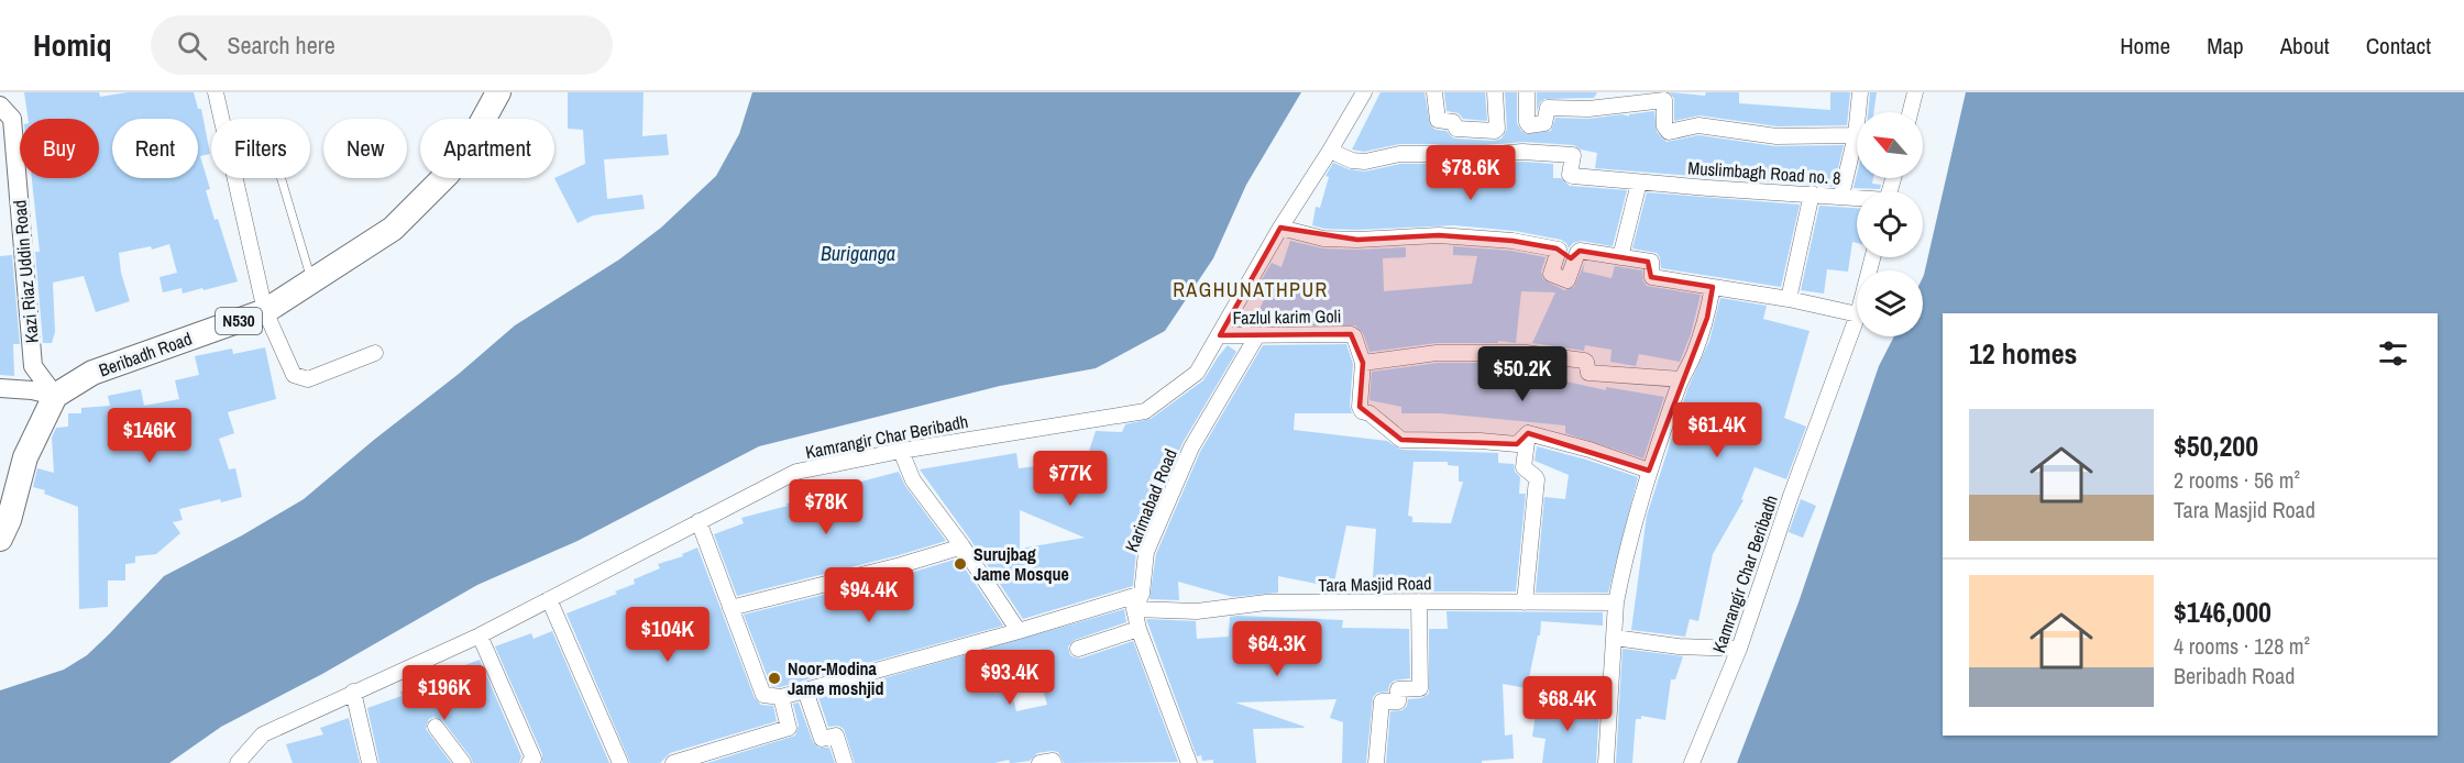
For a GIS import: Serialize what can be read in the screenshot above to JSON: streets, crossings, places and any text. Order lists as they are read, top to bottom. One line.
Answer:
{"streets":{"highway":["N530","Beribadh Road"],"street":["Muslimbagh Road no. 8","Kazi Riaz Uddin Road","Fazlul karim Goli","Kamrangir Char Beribadh","Karimabad Road","Tara Masjid Road"]},"crossings":[["Muslimbagh Road no. 8","Kamrangir Char Beribadh"],["Kazi Riaz Uddin Road","Beribadh Road"],["Fazlul karim Goli","Kamrangir Char Beribadh"],["Fazlul karim Goli","Karimabad Road"],["Karimabad Road","Tara Masjid Road"]],"districts":["RAGHUNATHPUR"],"water":["Buriganga"],"places":["Surujbag Jame Mosque","Noor-Modina Jame moshjid"],"north":"top left","page":{"header":"Homiq","search":"Search here","nav":["Home","Map","About","Contact"],"chip":["Buy","Rent","Filters","New","Apartment"],"price":["$78.6K","$50.2K","$61.4K","$146K","$77K","$78K","$94.4K","$104K","$64.3K","$93.4K","$196K","$68.4K"],"heading":"12 homes","list":[{"name":"$50,200","note":"2 rooms · 56 m² · Tara Masjid Road"},{"name":"$146,000","note":"4 rooms · 128 m² · Beribadh Road"}]}}
